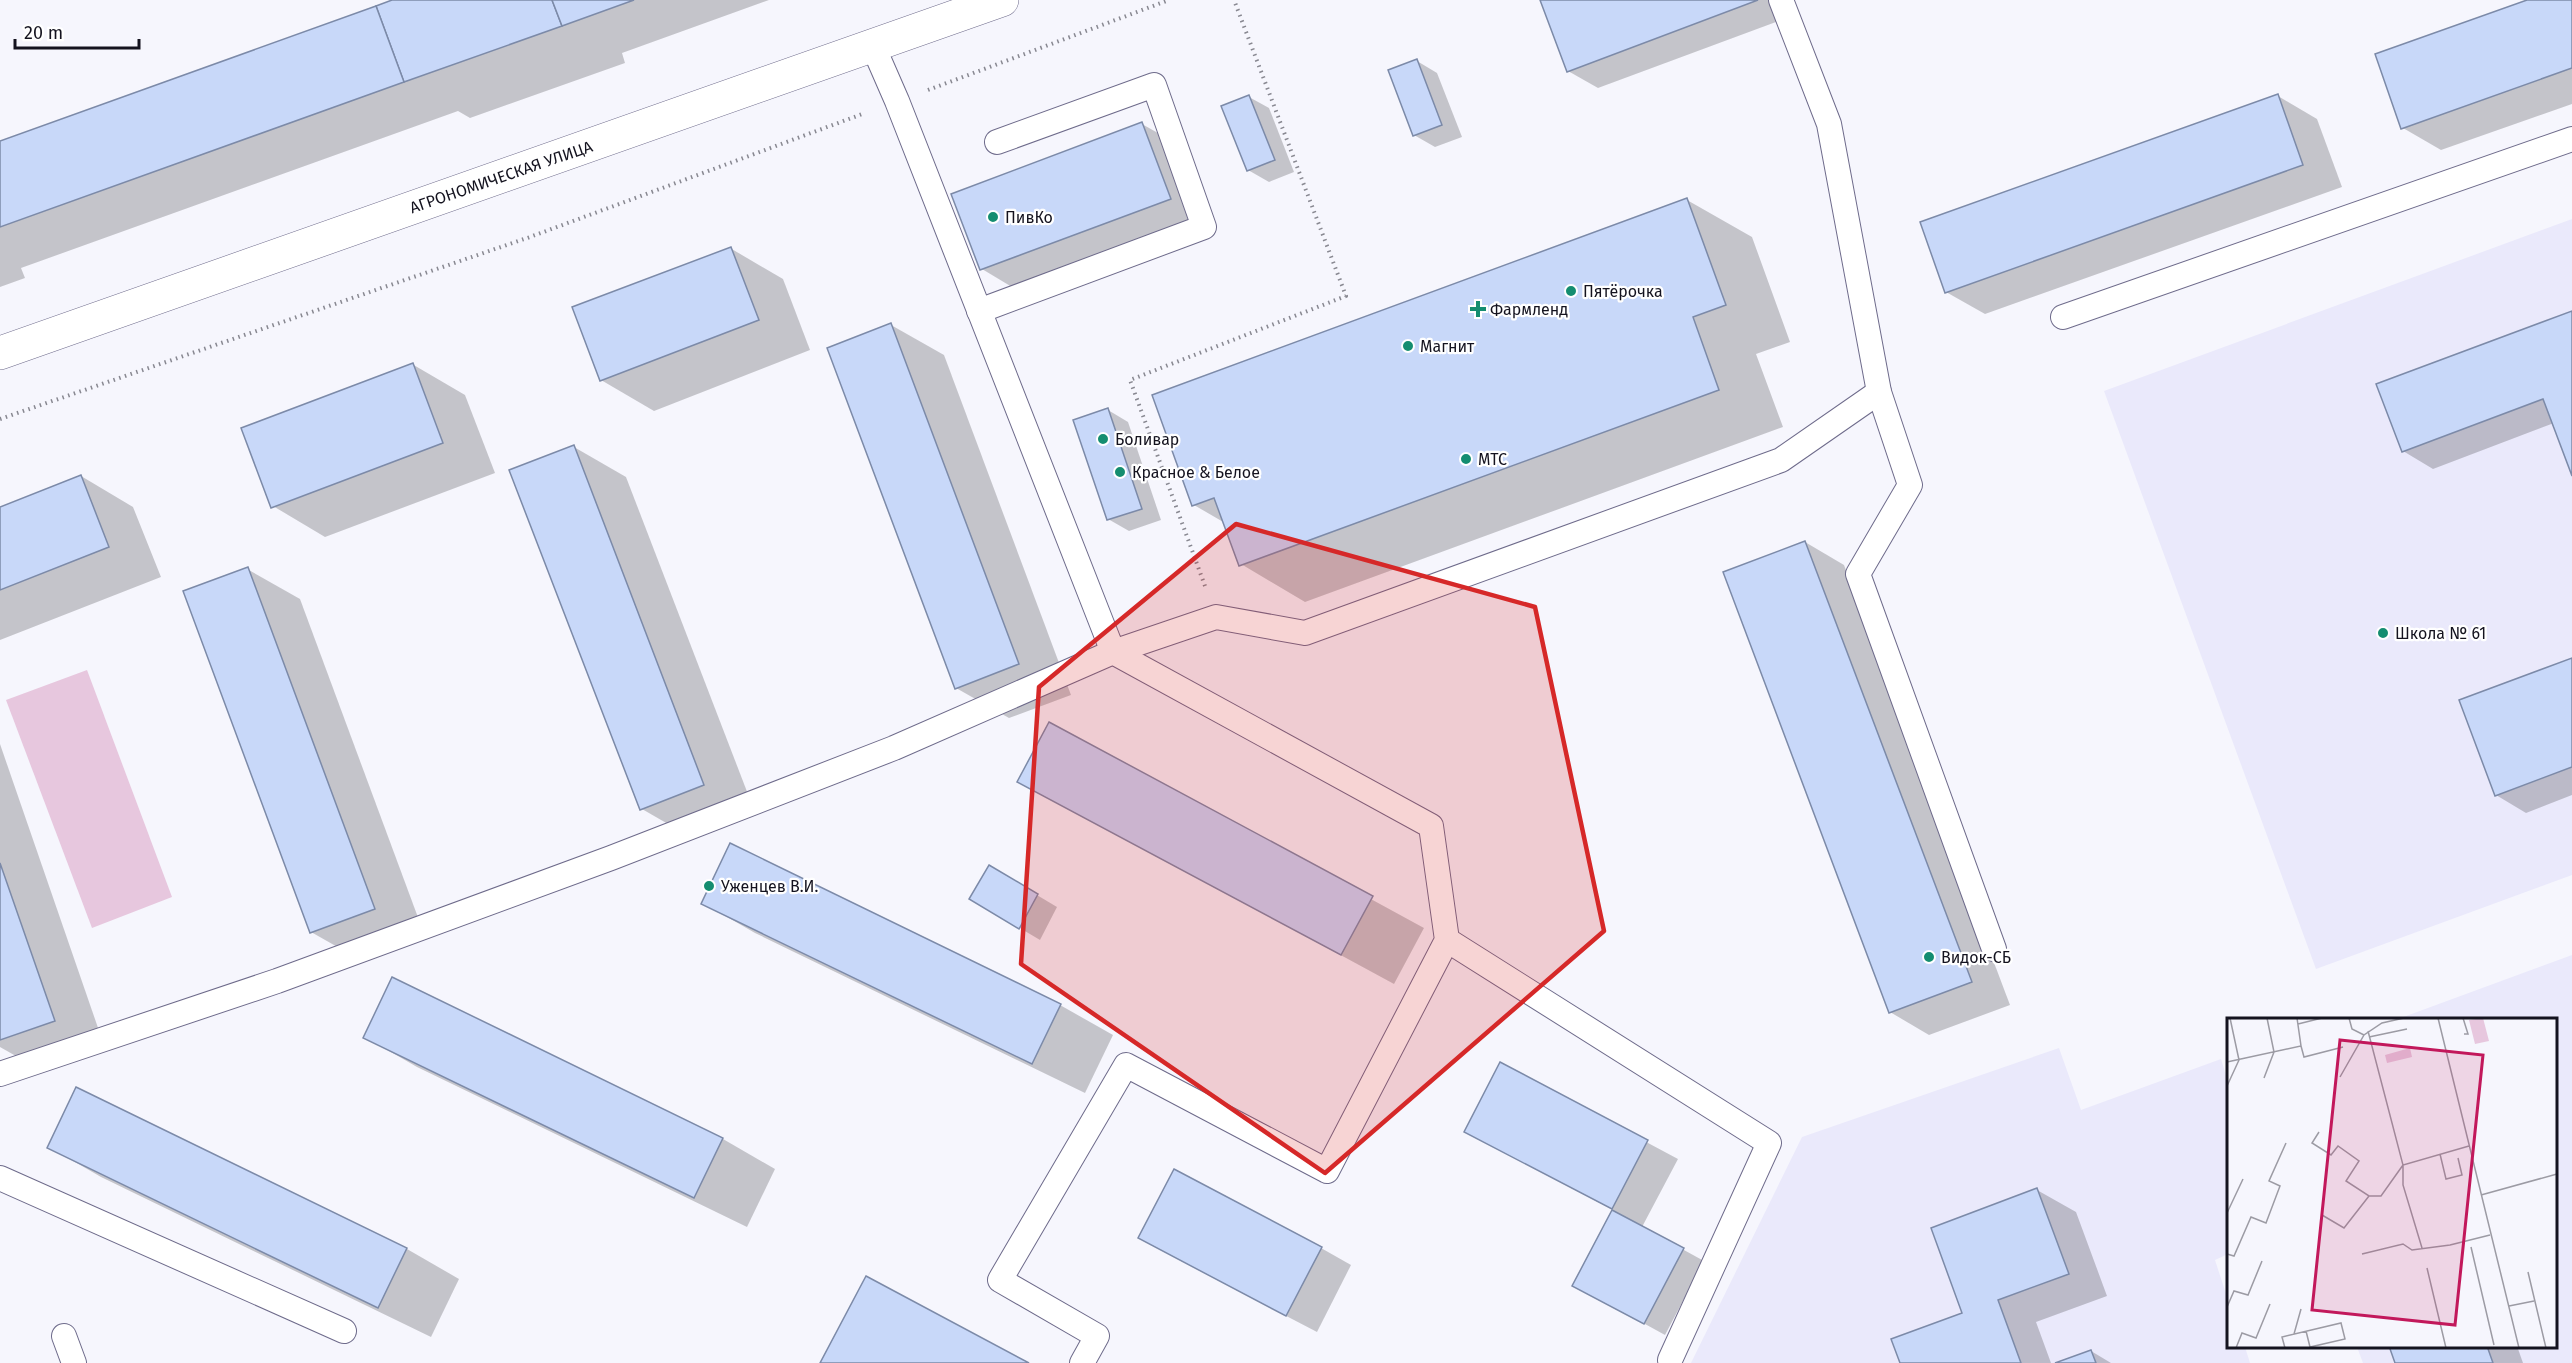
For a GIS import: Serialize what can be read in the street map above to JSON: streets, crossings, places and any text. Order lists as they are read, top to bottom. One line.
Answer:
{"streets":{"street":["АГРОНОМИЧЕСКАЯ УЛИЦА"]},"places":{"other":["ПивКо","Пятёрочка","Магнит","Боливар","МТС","Красное & Белое","Школа № 61","Уженцев В.И.","Видок-СБ"],"health":["Фармленд"]},"scale_bar":"20 m"}
